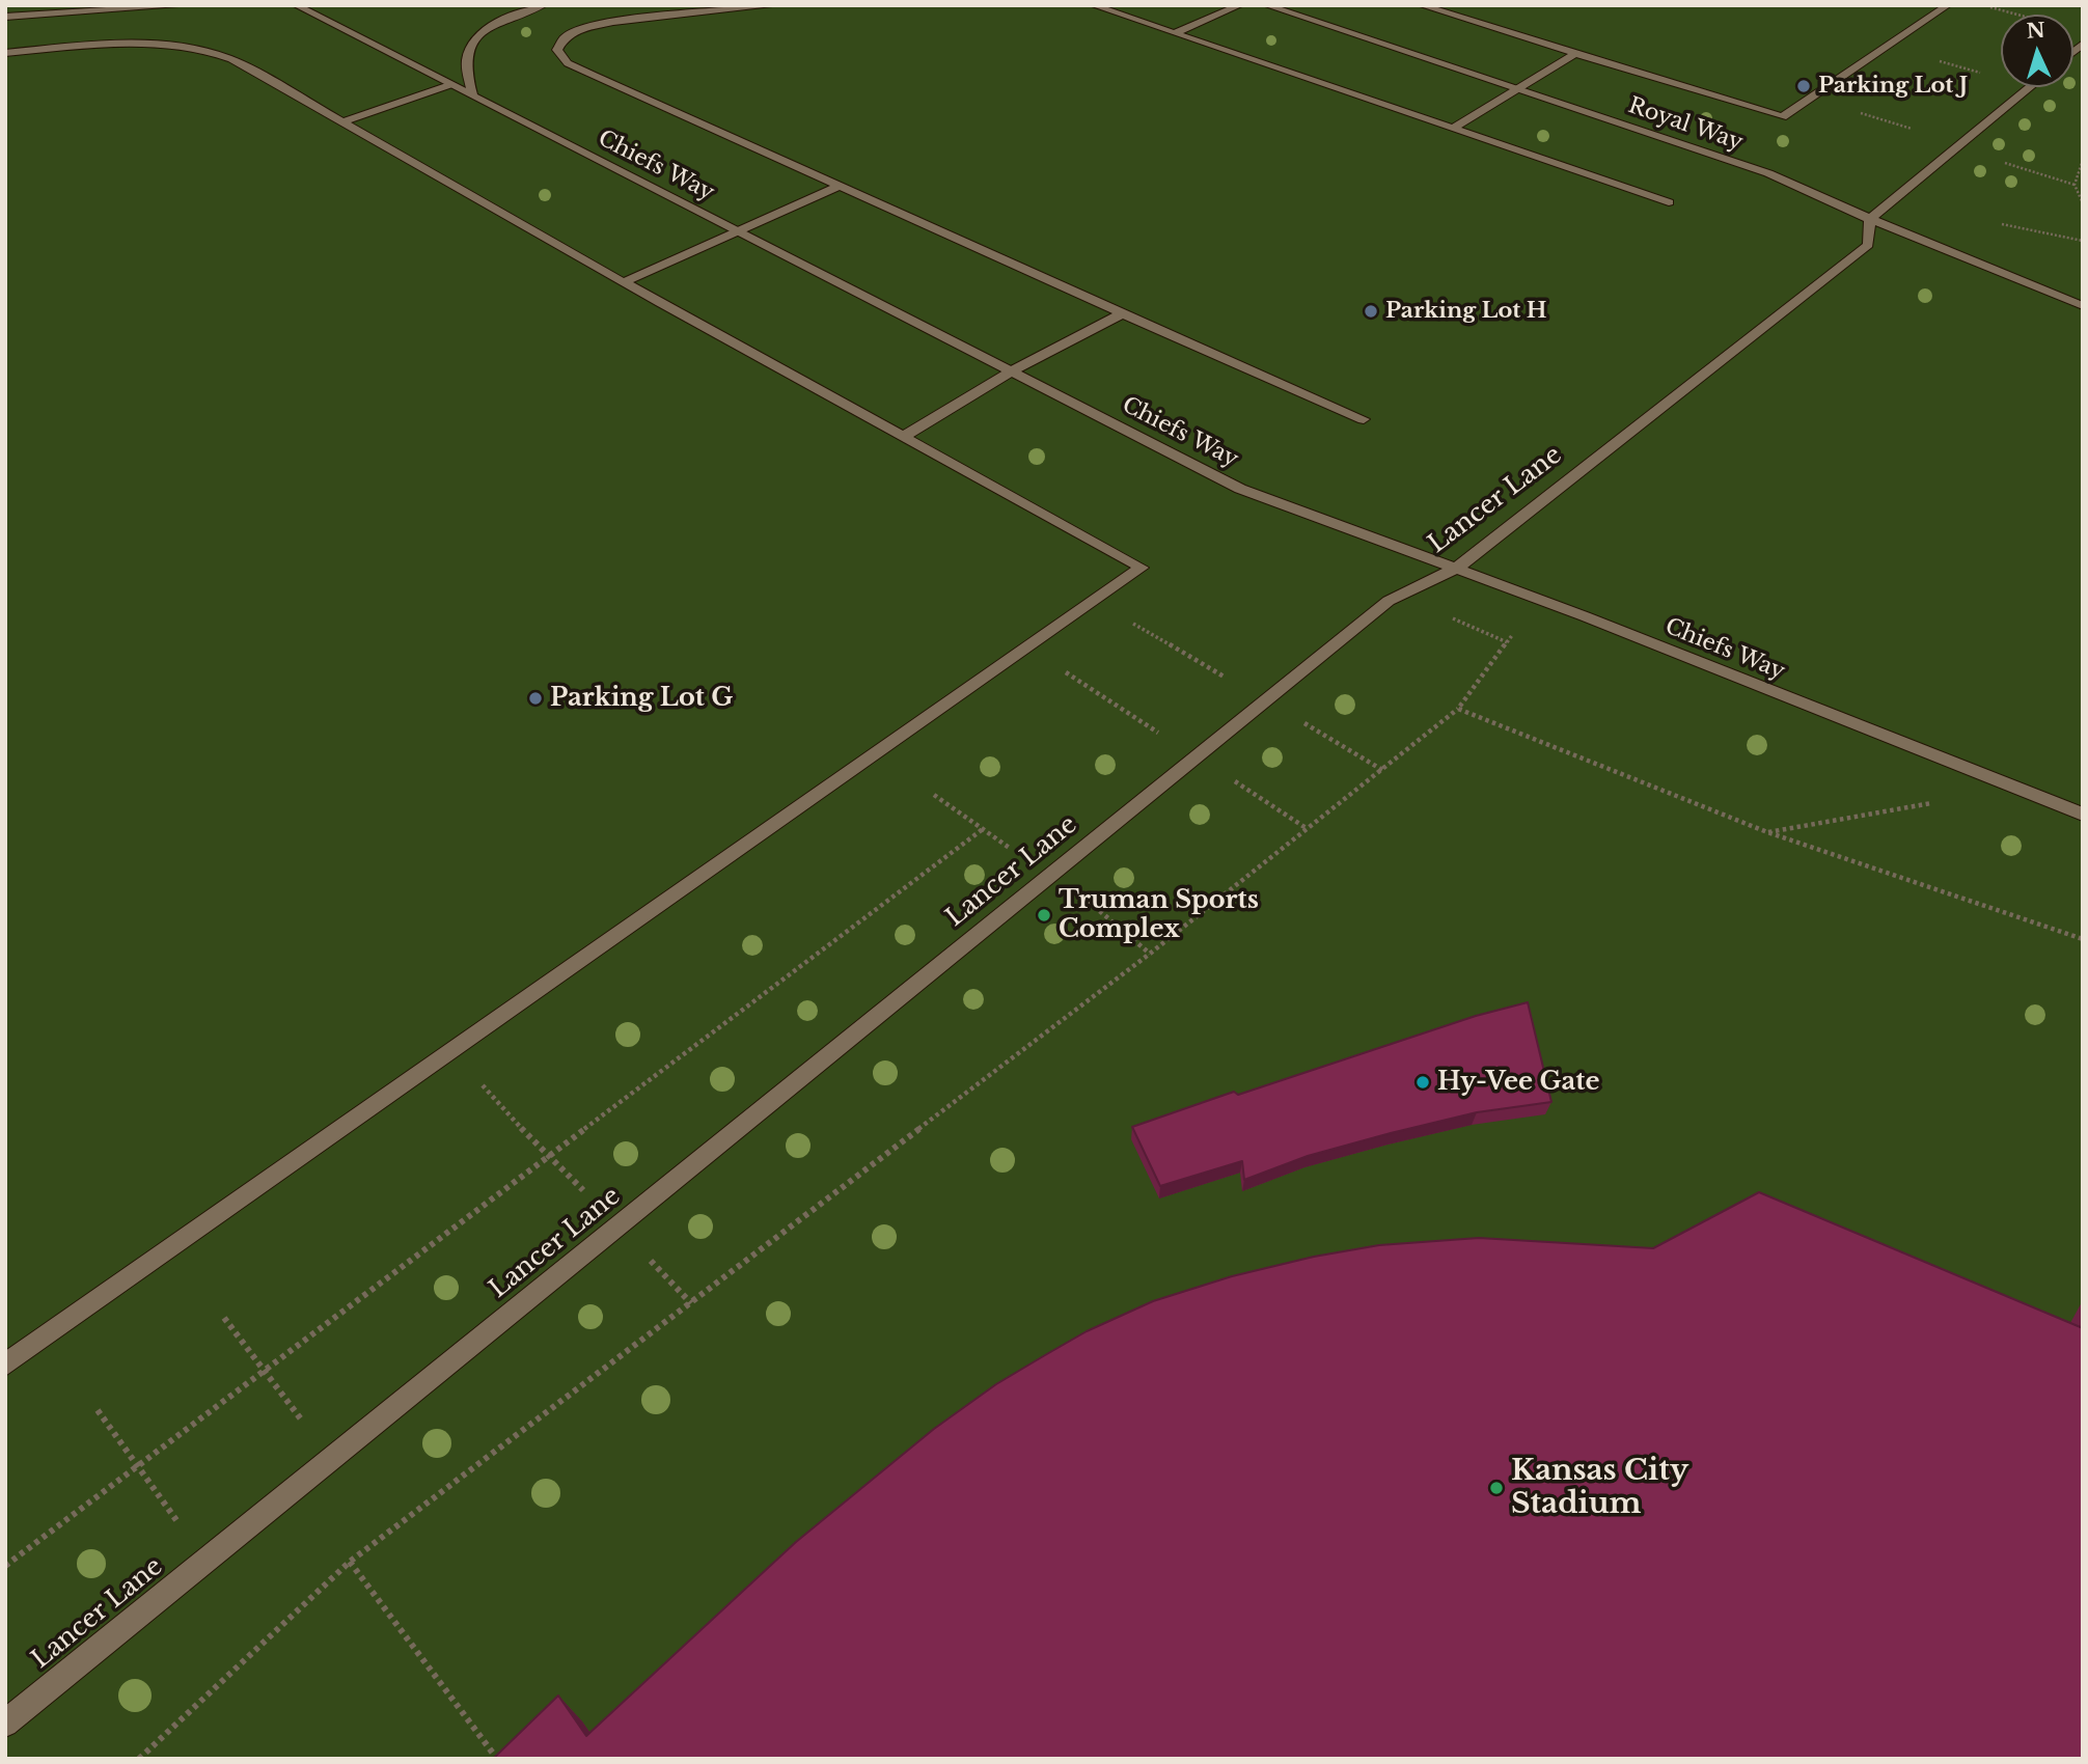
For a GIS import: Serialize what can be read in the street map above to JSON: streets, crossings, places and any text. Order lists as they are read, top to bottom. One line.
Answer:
{"streets":{"street":["Royal Way","Chiefs Way","Lancer Lane"]},"crossings":[["Royal Way","Lancer Lane"],["Chiefs Way","Lancer Lane"]],"places":["Parking Lot J","Parking Lot H","Parking Lot G","Truman Sports Complex","Hy-Vee Gate","Kansas City Stadium"],"north":"top"}
